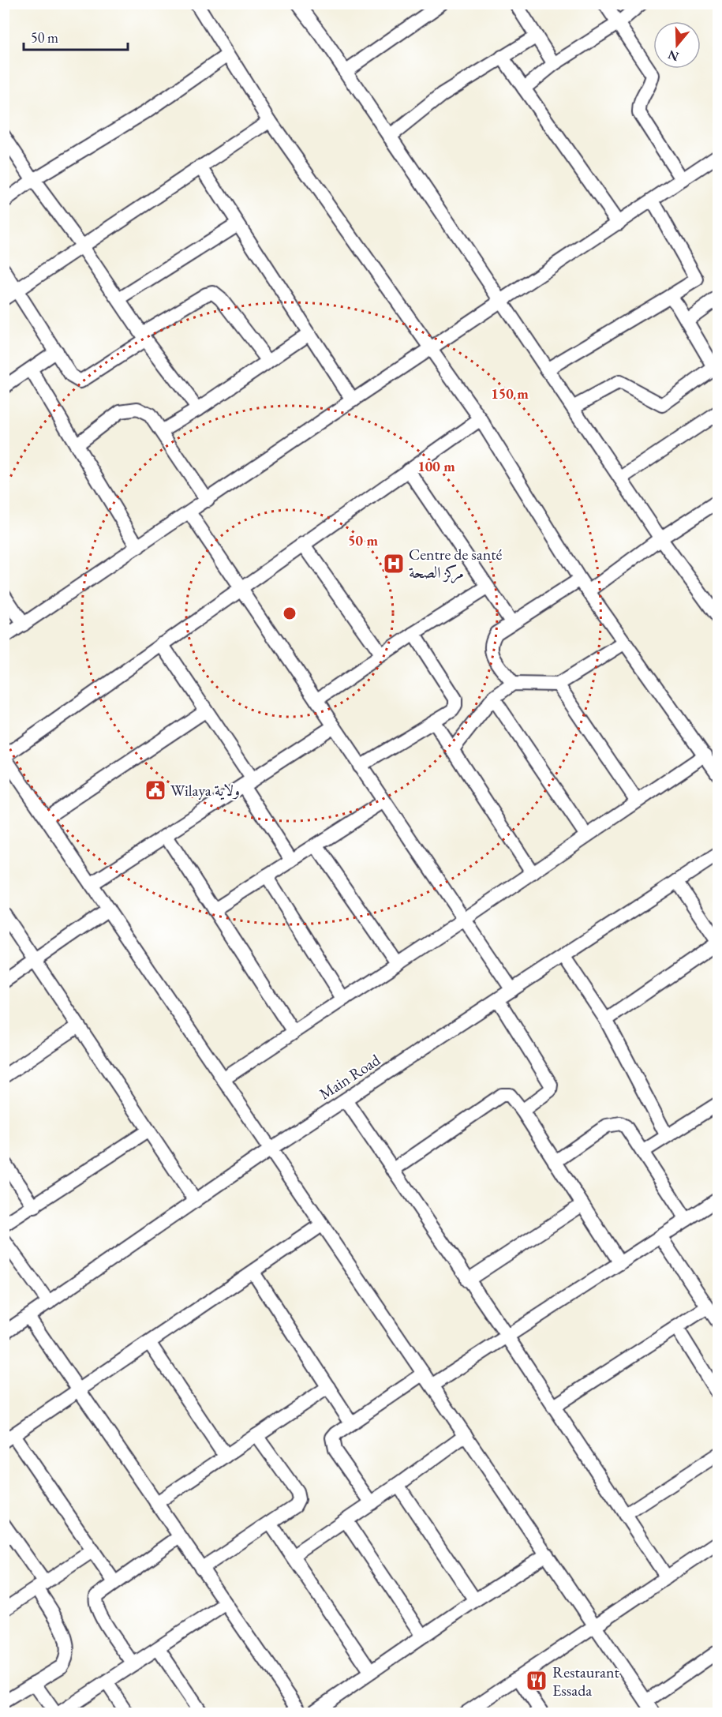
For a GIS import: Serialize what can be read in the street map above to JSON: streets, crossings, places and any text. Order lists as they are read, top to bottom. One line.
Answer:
{"streets":{"street":["Main Road"]},"places":{"hospital":["Centre de santé مركز الصحة"],"public building":["Wilaya ولاية"],"restaurant":["Restaurant Essada"]},"scale_bar":"50 m","north":"bottom","rings":["150 m","100 m","50 m"]}
